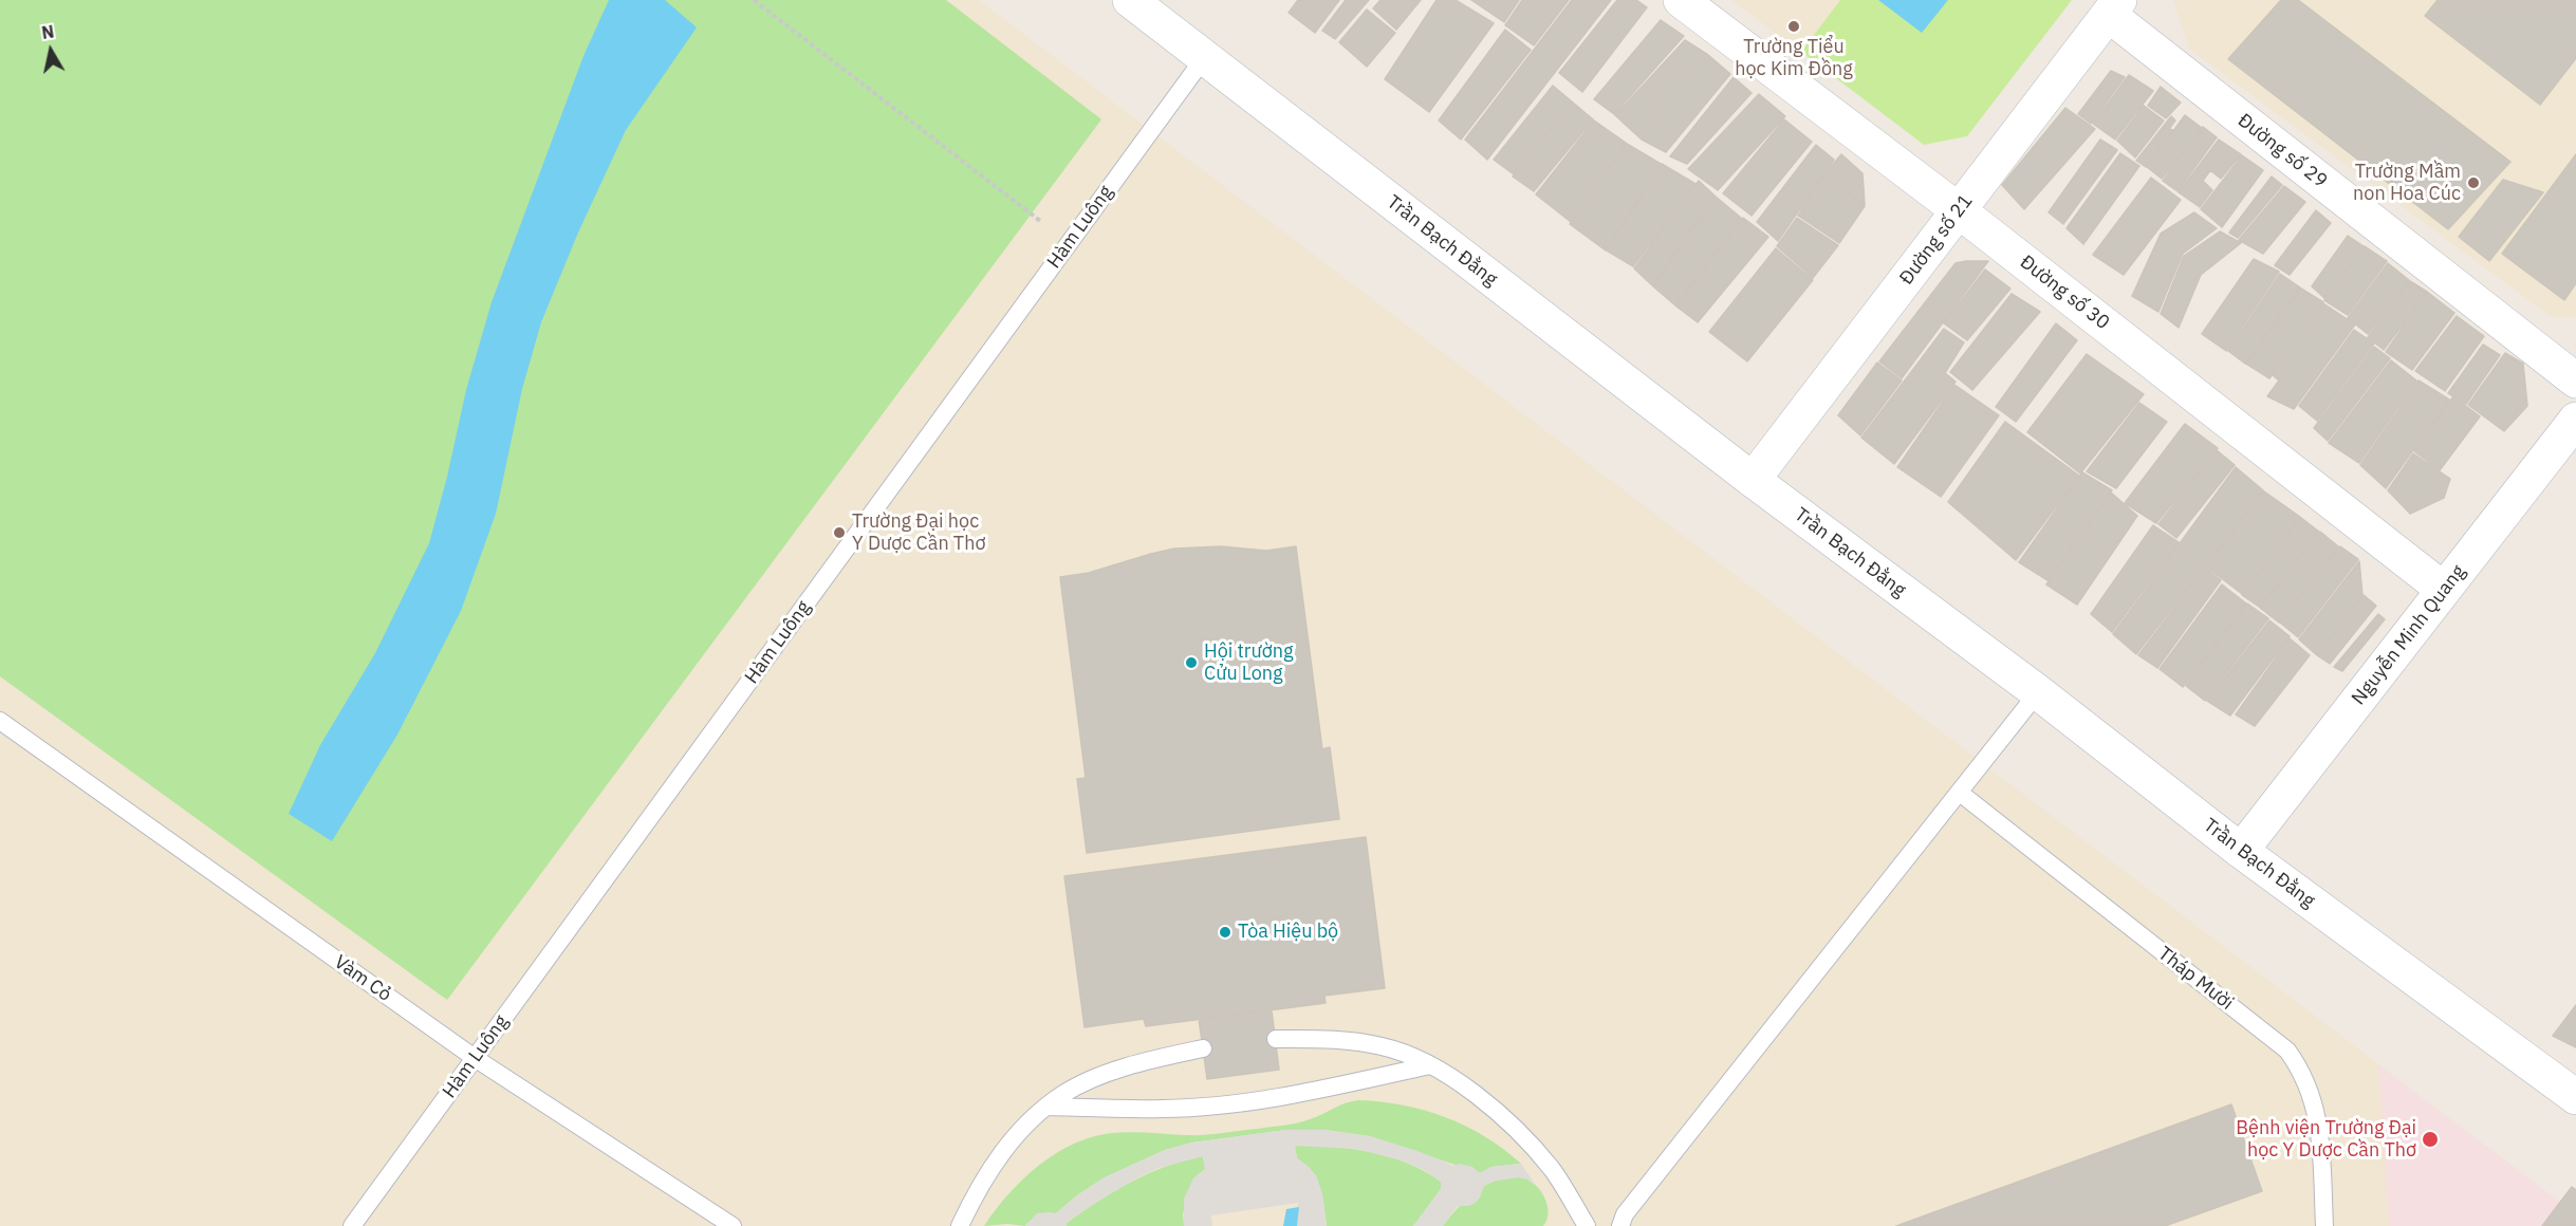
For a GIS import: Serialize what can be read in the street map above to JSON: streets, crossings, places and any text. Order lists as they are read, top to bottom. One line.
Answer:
{"streets":{"street":["Đường số 29","Đường số 21","Trần Bạch Đằng","Đường số 30","Nguyễn Minh Quang"],"lane":["Hàm Luông","Vàm Cỏ","Tháp Mười"]},"crossings":[["Đường số 29","Đường số 21"],["Hàm Luông","Trần Bạch Đằng"],["Hàm Luông","Vàm Cỏ"],["Đường số 21","Trần Bạch Đằng"],["Đường số 21","Đường số 30"],["Trần Bạch Đằng","Nguyễn Minh Quang"],["Đường số 30","Nguyễn Minh Quang"]],"places":["Trường Tiểu học Kim Đồng","Trường Mầm non Hoa Cúc","Trường Đại học Y Dược Cần Thơ","Hội trường Cửu Long","Tòa Hiệu bộ","Bệnh viện Trường Đại học Y Dược Cần Thơ"],"north":"top"}
